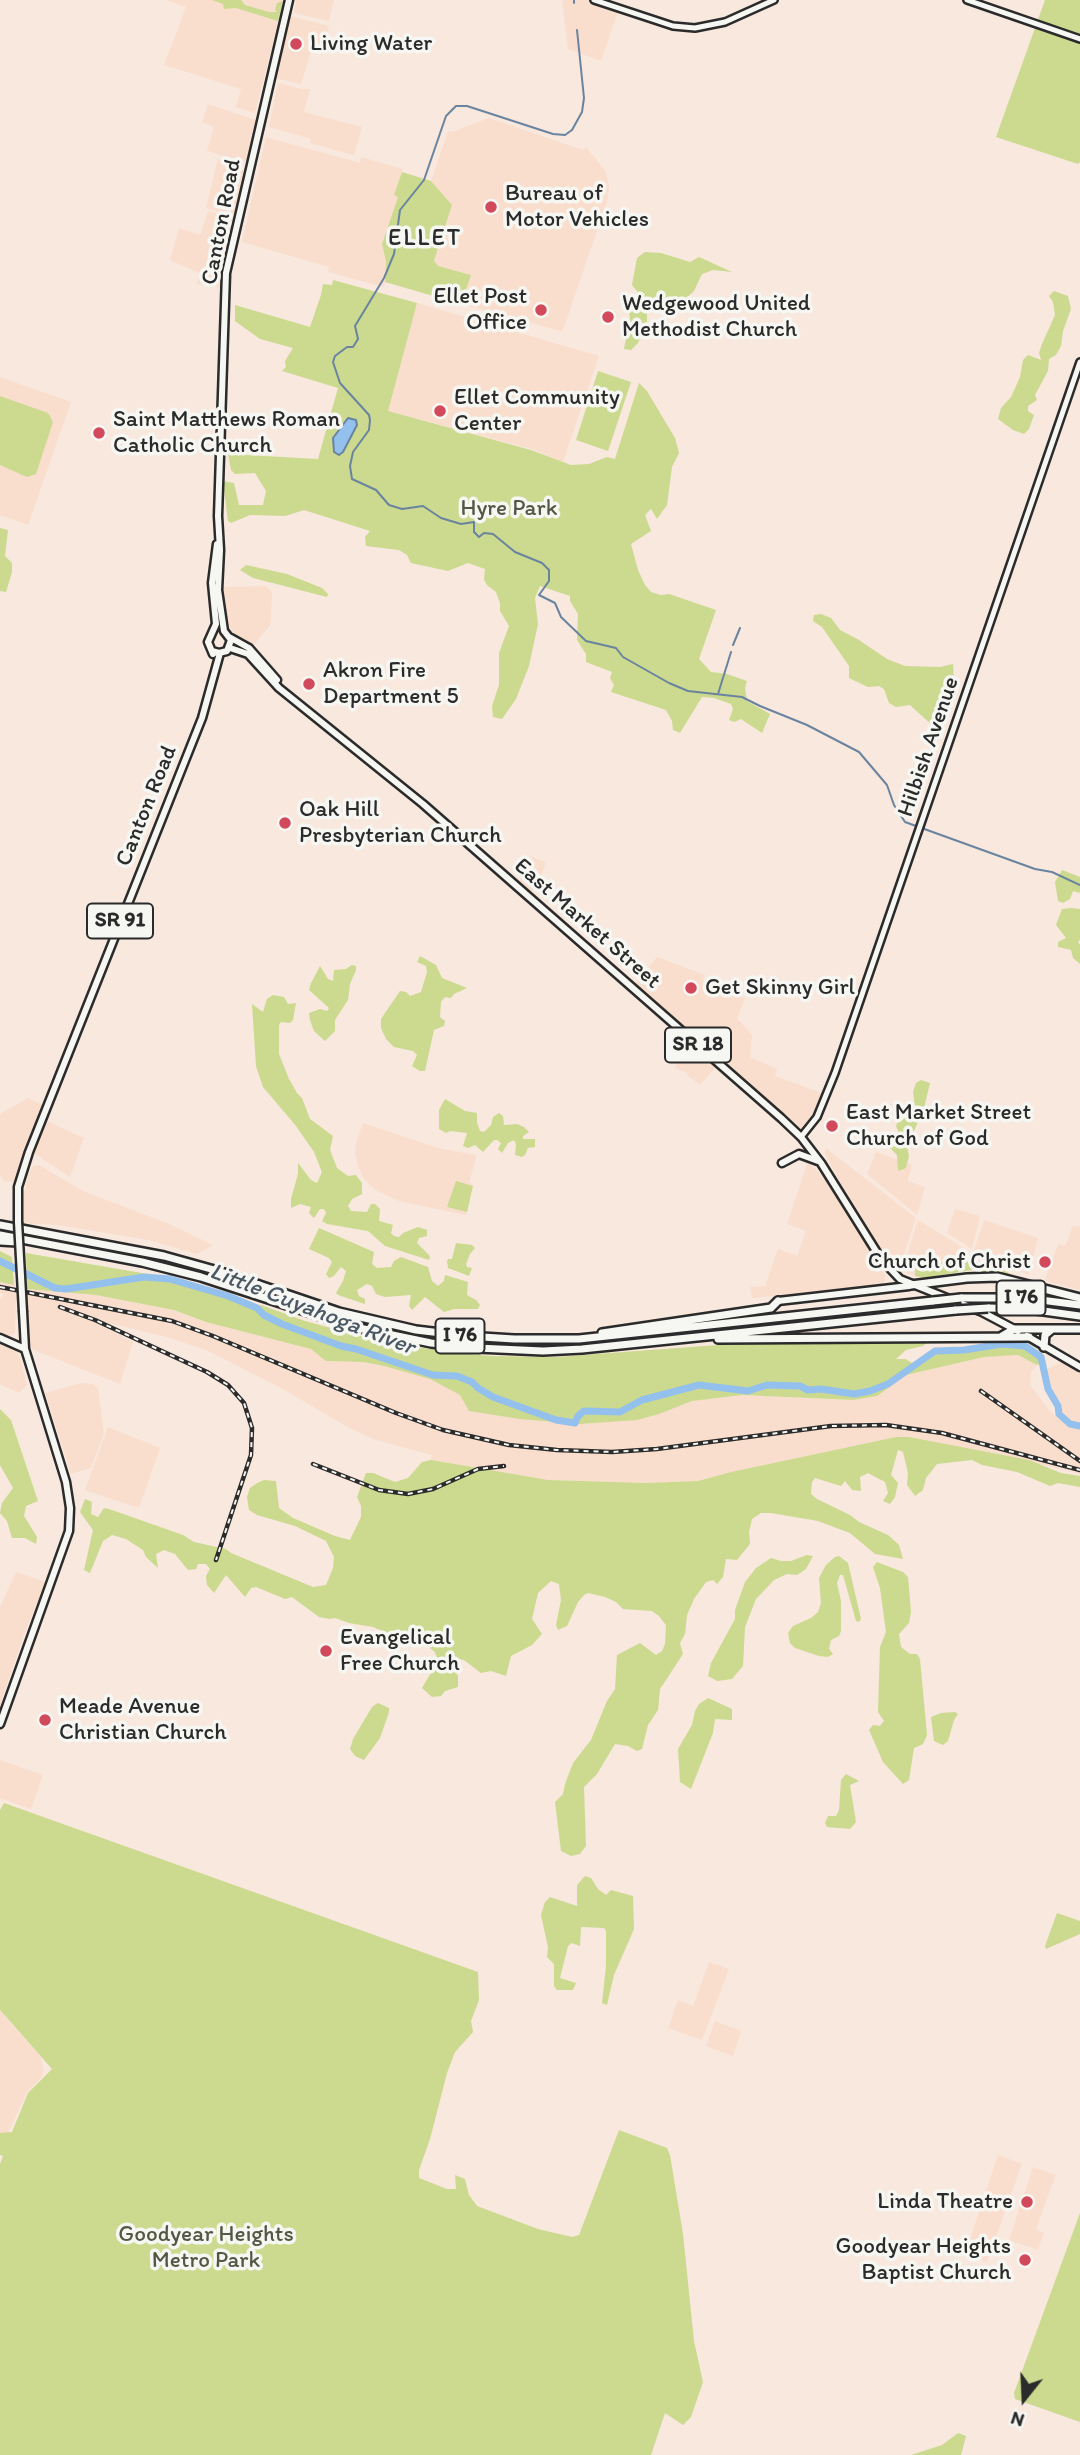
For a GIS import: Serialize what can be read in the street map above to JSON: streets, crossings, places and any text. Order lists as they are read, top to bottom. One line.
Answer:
{"streets":{"highway":["I 76"],"main road":["Canton Road","Hilbish Avenue","SR 91","East Market Street","SR 18"]},"crossings":[["Canton Road","SR 91"],["Canton Road","East Market Street"],["Hilbish Avenue","East Market Street"]],"districts":["ELLET"],"water":["Little Cuyahoga River"],"parks":["Hyre Park","Goodyear Heights Metro Park"],"places":["Living Water","Bureau of Motor Vehicles","Ellet Post Office","Wedgewood United Methodist Church","Ellet Community Center","Saint Matthews Roman Catholic Church","Akron Fire Department 5","Oak Hill Presbyterian Church","Get Skinny Girl","East Market Street Church of God","Church of Christ","Evangelical Free Church","Meade Avenue Christian Church","Linda Theatre","Goodyear Heights Baptist Church"],"north":"bottom"}
